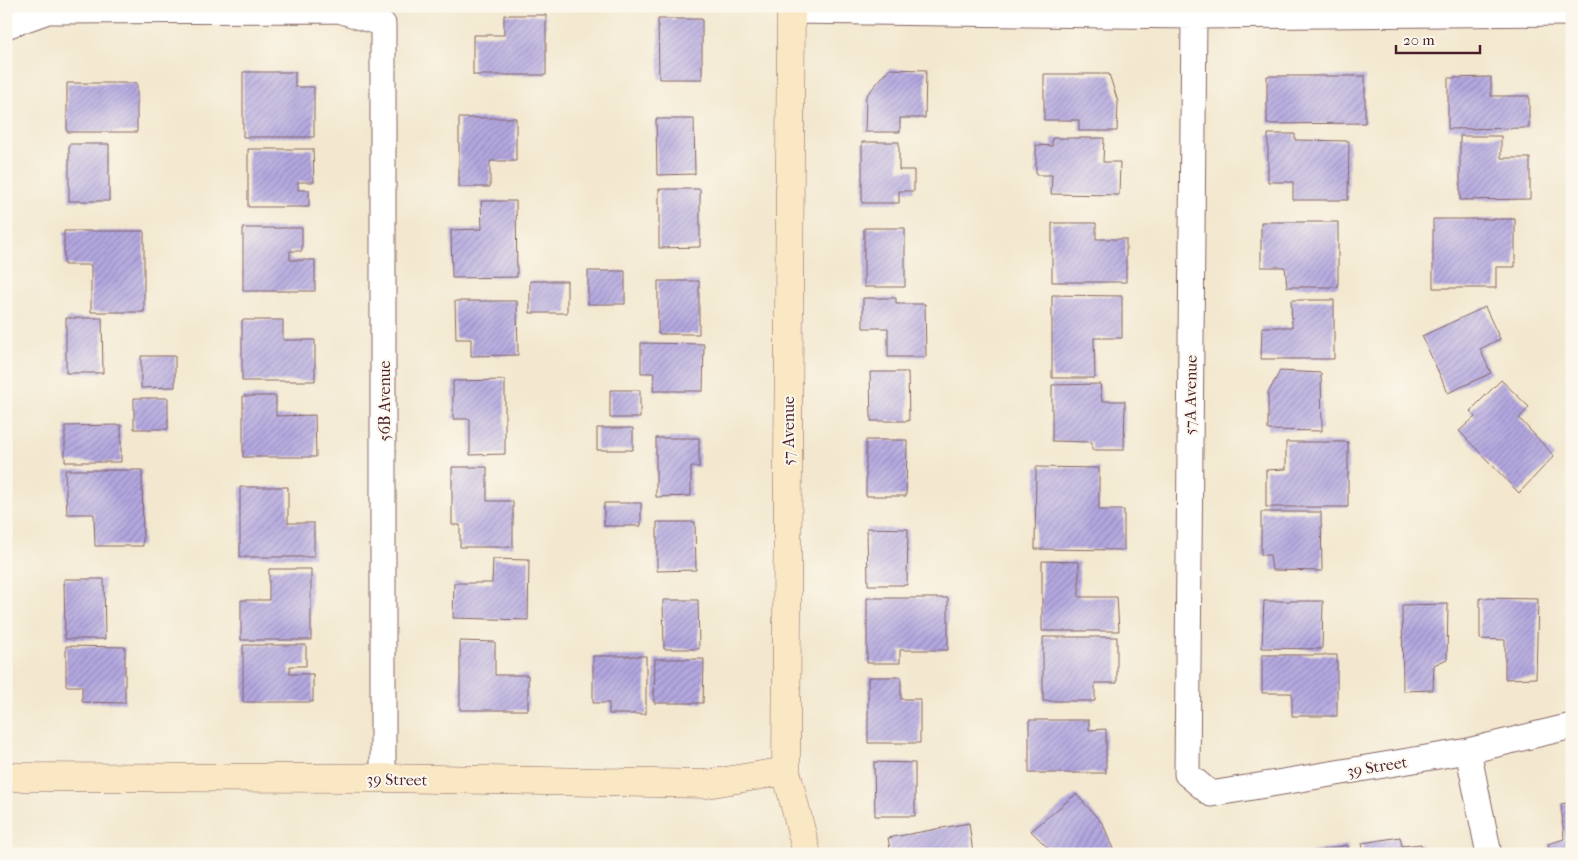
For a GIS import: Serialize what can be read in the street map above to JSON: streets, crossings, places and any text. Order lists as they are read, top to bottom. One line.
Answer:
{"streets":{"street":["57A Avenue","56B Avenue","57 Avenue","39 Street"]},"crossings":[["57A Avenue","39 Street"],["56B Avenue","39 Street"],["57 Avenue","39 Street"]],"scale_bar":"20 m"}
